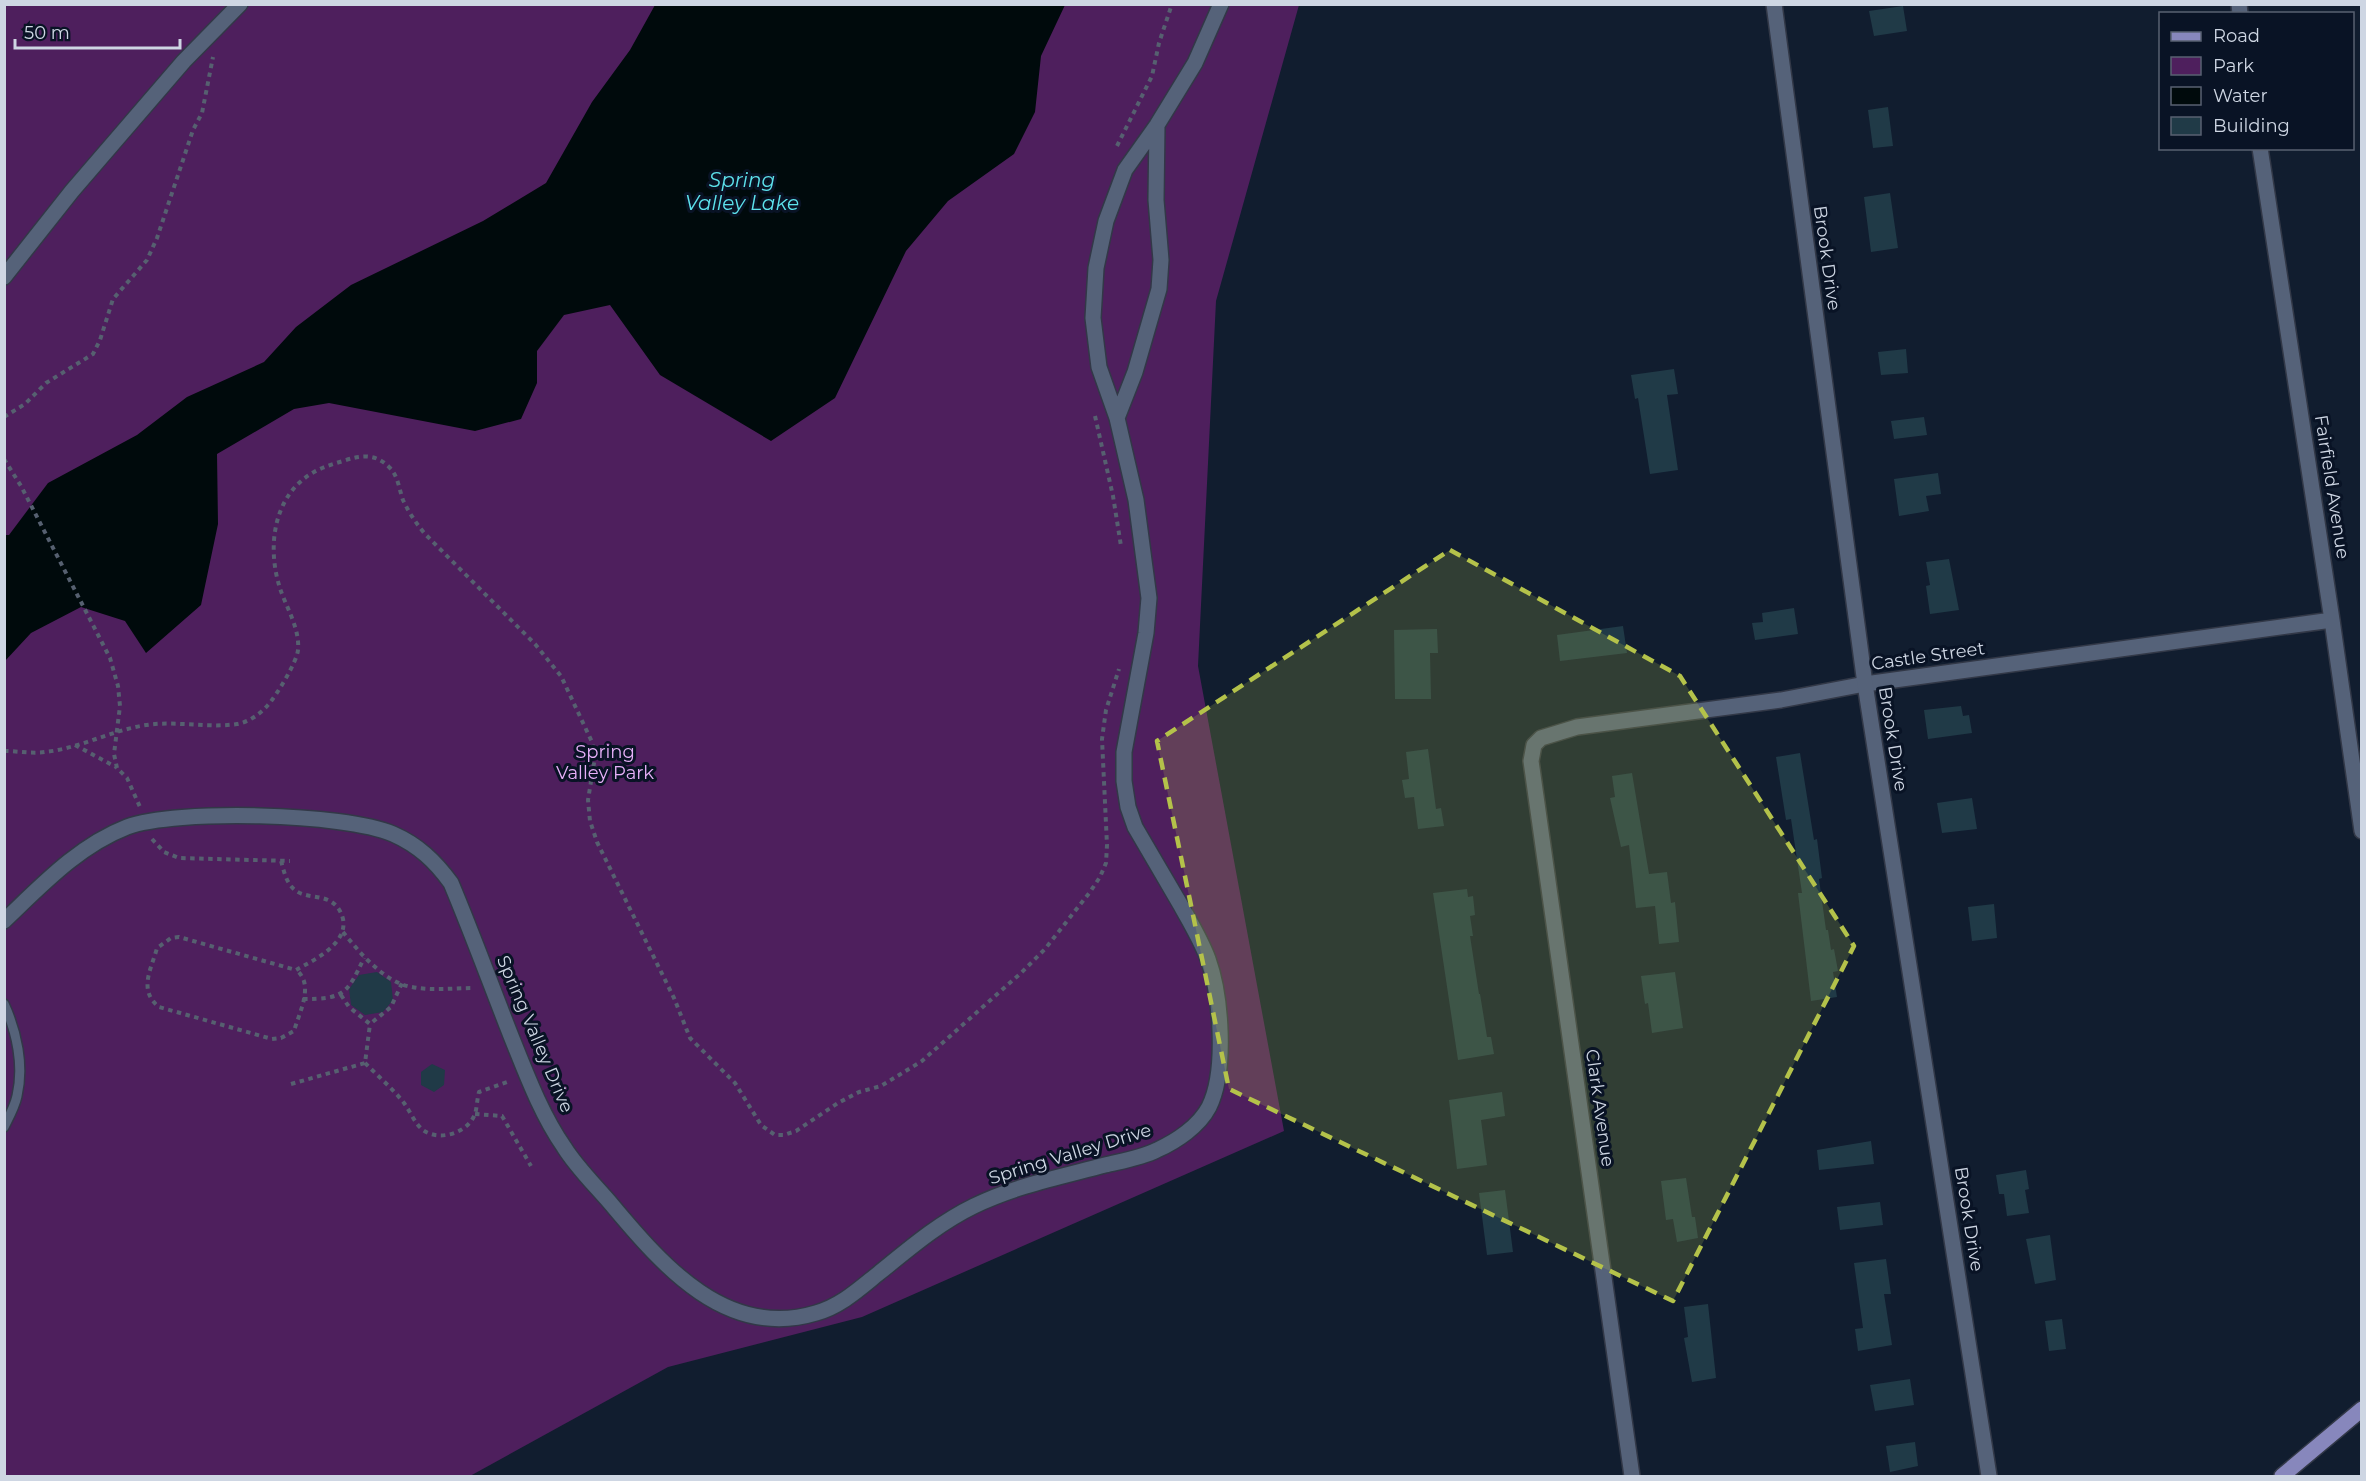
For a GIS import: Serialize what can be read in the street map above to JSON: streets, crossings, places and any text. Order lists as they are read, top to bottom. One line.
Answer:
{"streets":{"street":["Brook Drive","Fairfield Avenue","Castle Street","Spring Valley Drive","Clark Avenue"]},"crossings":[["Brook Drive","Castle Street"],["Fairfield Avenue","Castle Street"],["Castle Street","Clark Avenue"]],"water":["Spring Valley Lake"],"parks":["Spring Valley Park"],"legend":["Road","Park","Water","Building"],"scale_bar":"50 m"}
